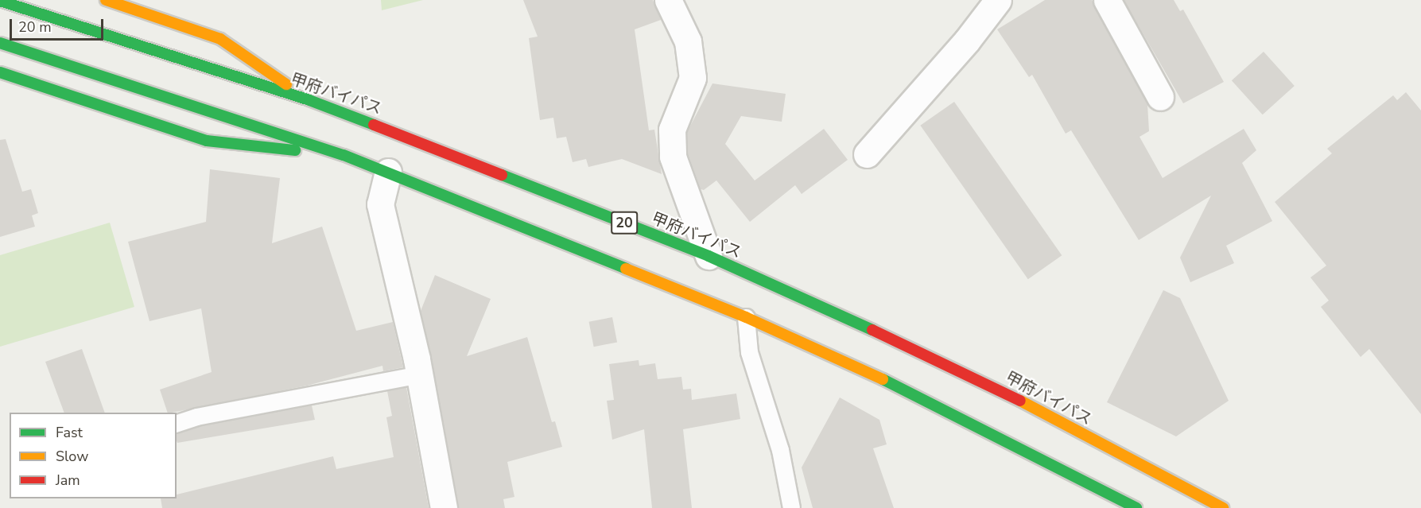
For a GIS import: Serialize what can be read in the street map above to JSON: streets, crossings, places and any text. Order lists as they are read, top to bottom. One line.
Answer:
{"streets":{"highway":["甲府バイパス","20"]},"legend":["Fast","Slow","Jam"],"scale_bar":"20 m"}
